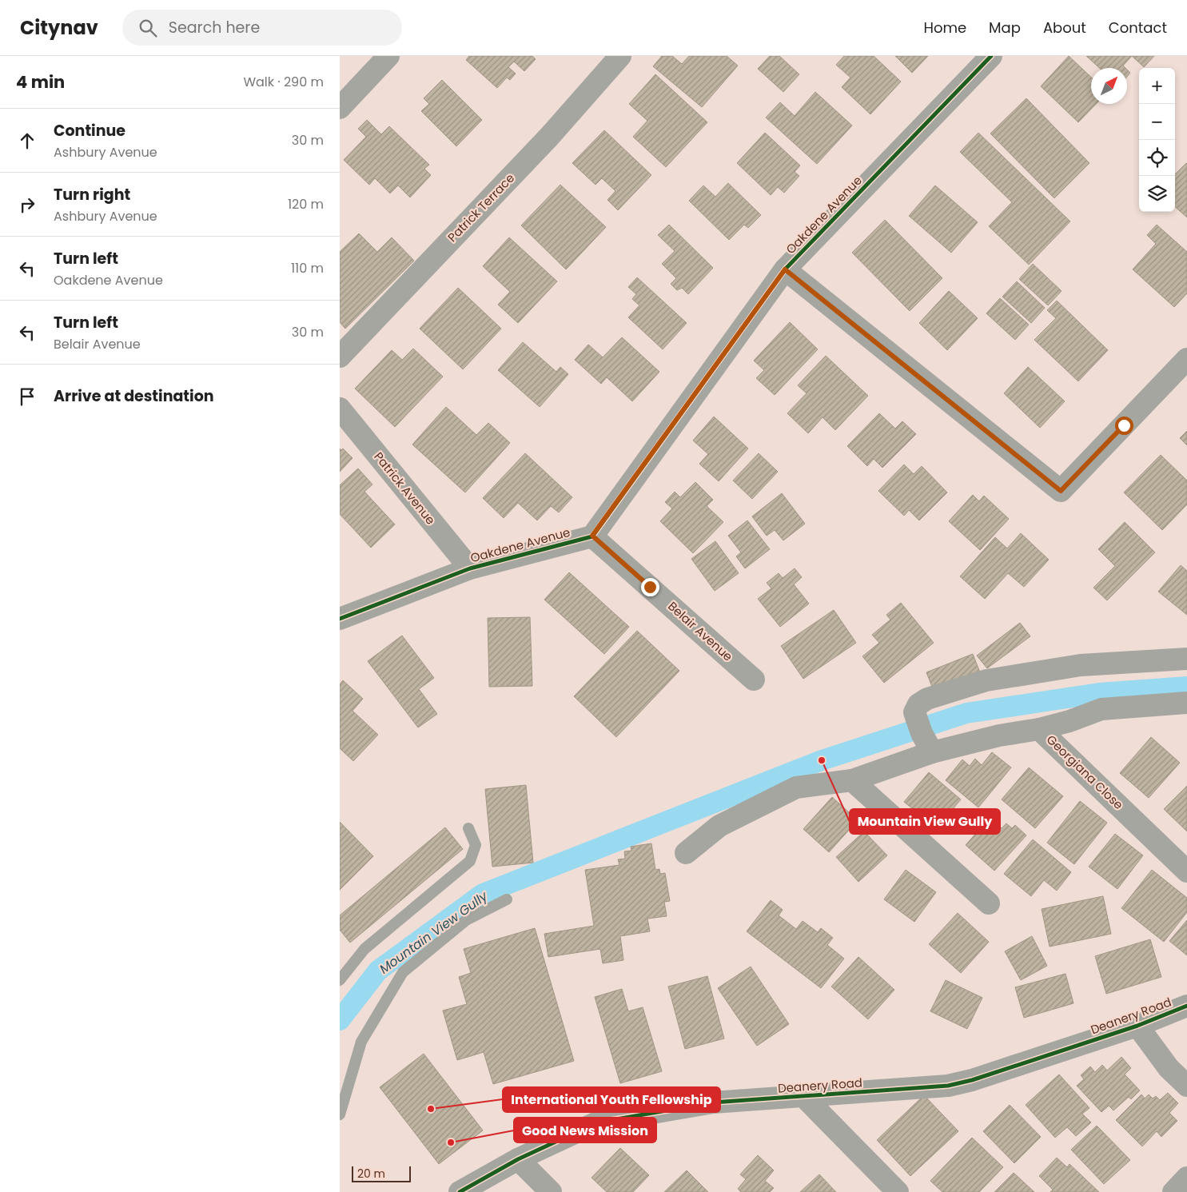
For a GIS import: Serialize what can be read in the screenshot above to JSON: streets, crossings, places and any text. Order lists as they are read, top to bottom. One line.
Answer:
{"streets":{"street":["Patrick Terrace","Oakdene Avenue","Patrick Avenue","Belair Avenue","Georgiana Close","Deanery Road"]},"crossings":[["Oakdene Avenue","Patrick Avenue"],["Oakdene Avenue","Belair Avenue"]],"water":["Mountain View Gully"],"places":["Mountain View Gully","International Youth Fellowship","Good News Mission"],"scale_bar":"20 m","north":"top right","page":{"header":"Citynav","search":"Search here","nav":["Home","Map","About","Contact"],"heading":["4 min","Walk · 290 m"],"map_buttons":["+","−"],"list":[["Continue","Ashbury Avenue","30 m"],["Turn right","Ashbury Avenue","120 m"],["Turn left","Oakdene Avenue","110 m"],["Turn left","Belair Avenue","30 m"],"Arrive at destination"],"scale":"20 m"}}
